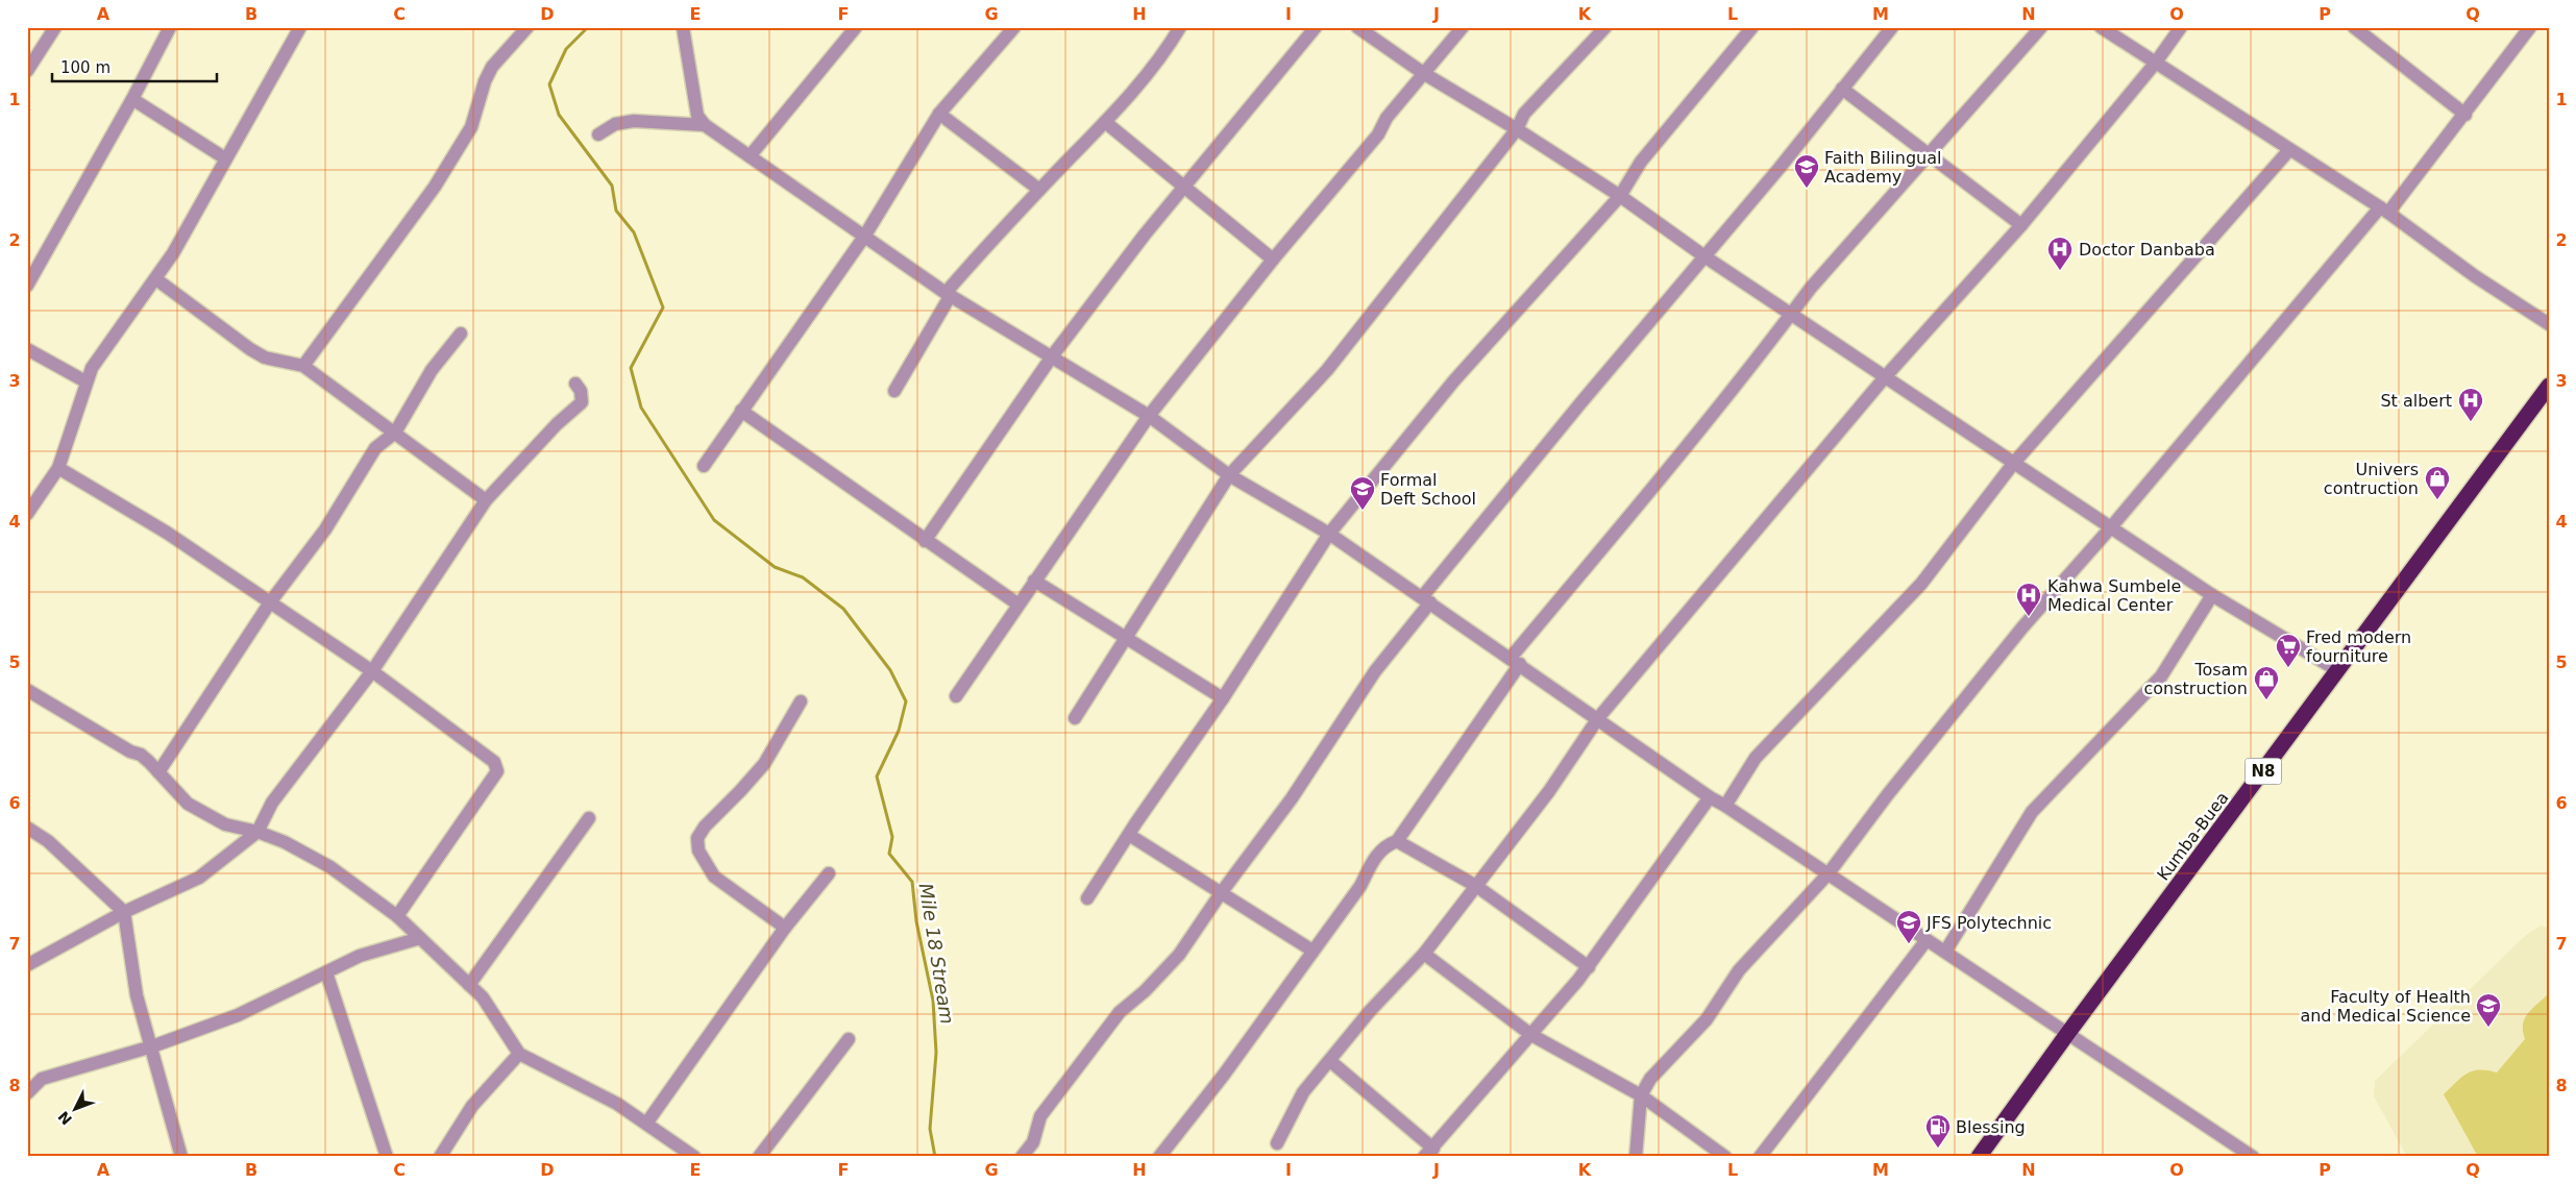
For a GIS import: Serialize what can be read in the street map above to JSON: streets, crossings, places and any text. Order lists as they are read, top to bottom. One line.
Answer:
{"streets":{"highway":["N8","Kumba-Buea"]},"water":["Mile 18 Stream"],"places":{"school or university":["Faith Bilingual Academy","Formal Deft School","JFS Polytechnic","Faculty of Health and Medical Science"],"hospital":["Doctor Danbaba","St albert","Kahwa Sumbele Medical Center"],"shop":["Univers contruction","Tosam construction"],"supermarket":["Fred modern fourniture"],"fuel station":["Blessing"]},"scale_bar":"100 m","north":"bottom left","grid":{"columns":["A","B","C","D","E","F","G","H","I","J","K","L","M","N","O","P","Q"],"rows":["1","2","3","4","5","6","7","8"]}}
